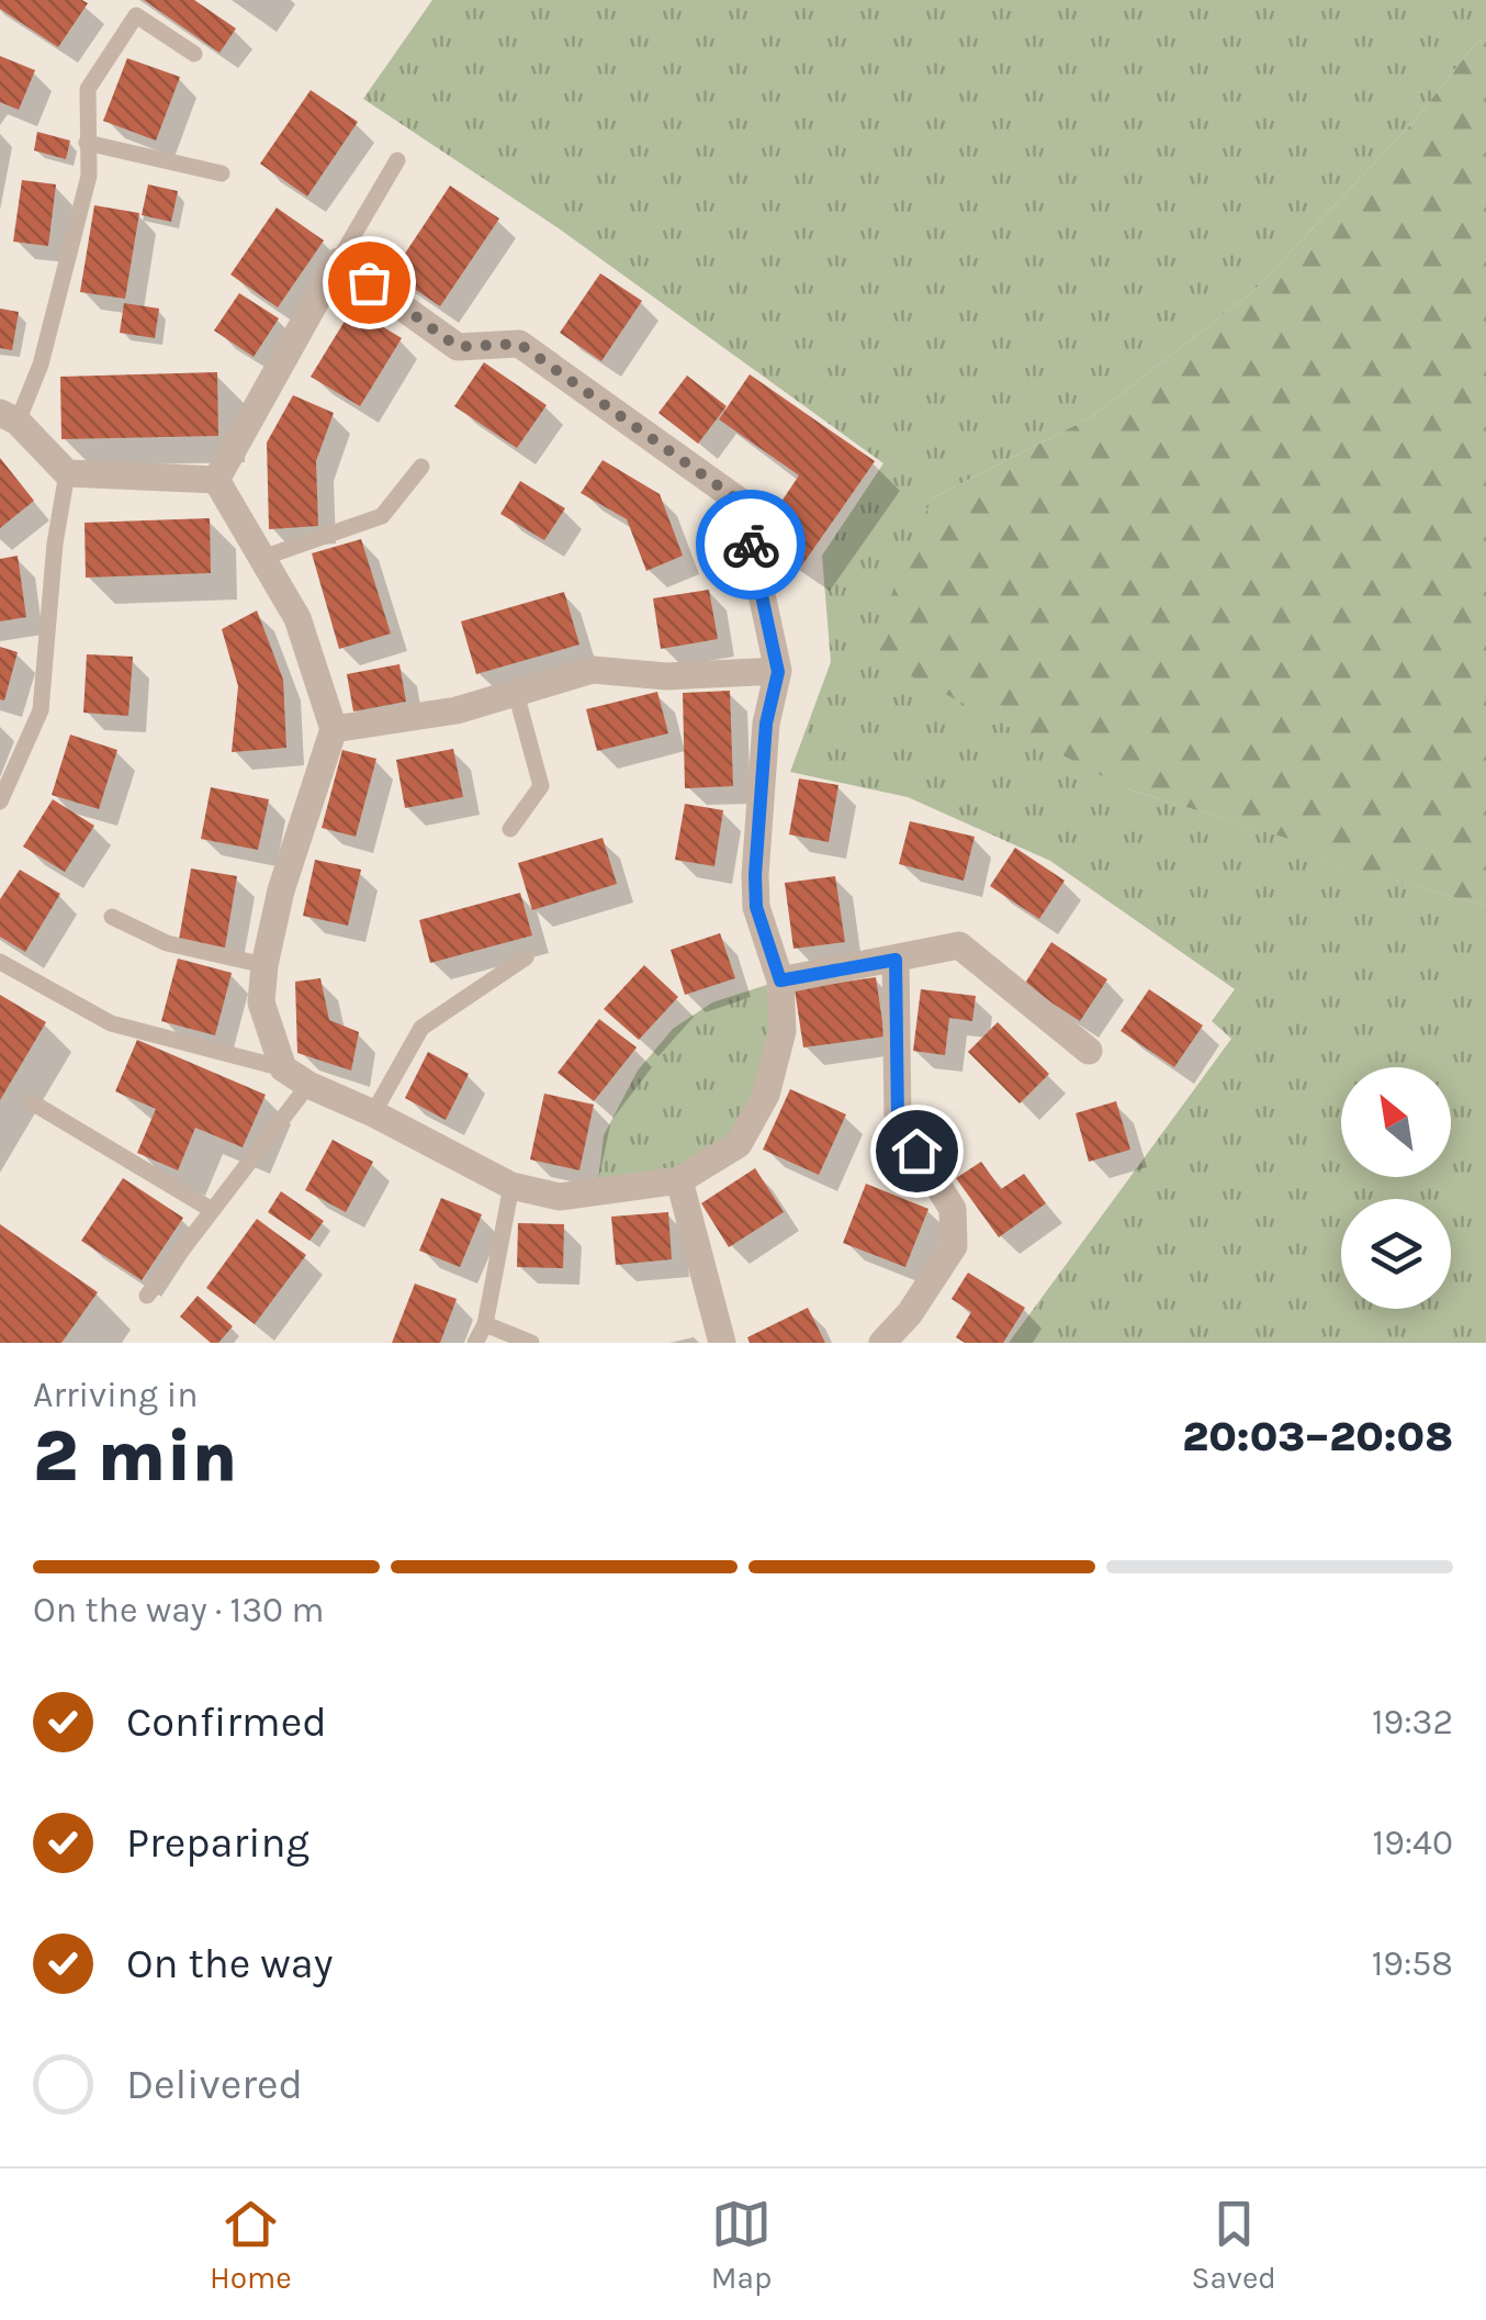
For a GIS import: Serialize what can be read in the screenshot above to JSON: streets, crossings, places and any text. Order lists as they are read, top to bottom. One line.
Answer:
{"north":"top left","page":{"heading":["2 min","Arriving in","20:03–20:08"],"bar":"On the way · 130 m","list":[["Confirmed","19:32"],["Preparing","19:40"],["On the way","19:58"],"Delivered"],"tabs":["Home","Map","Saved"]}}
